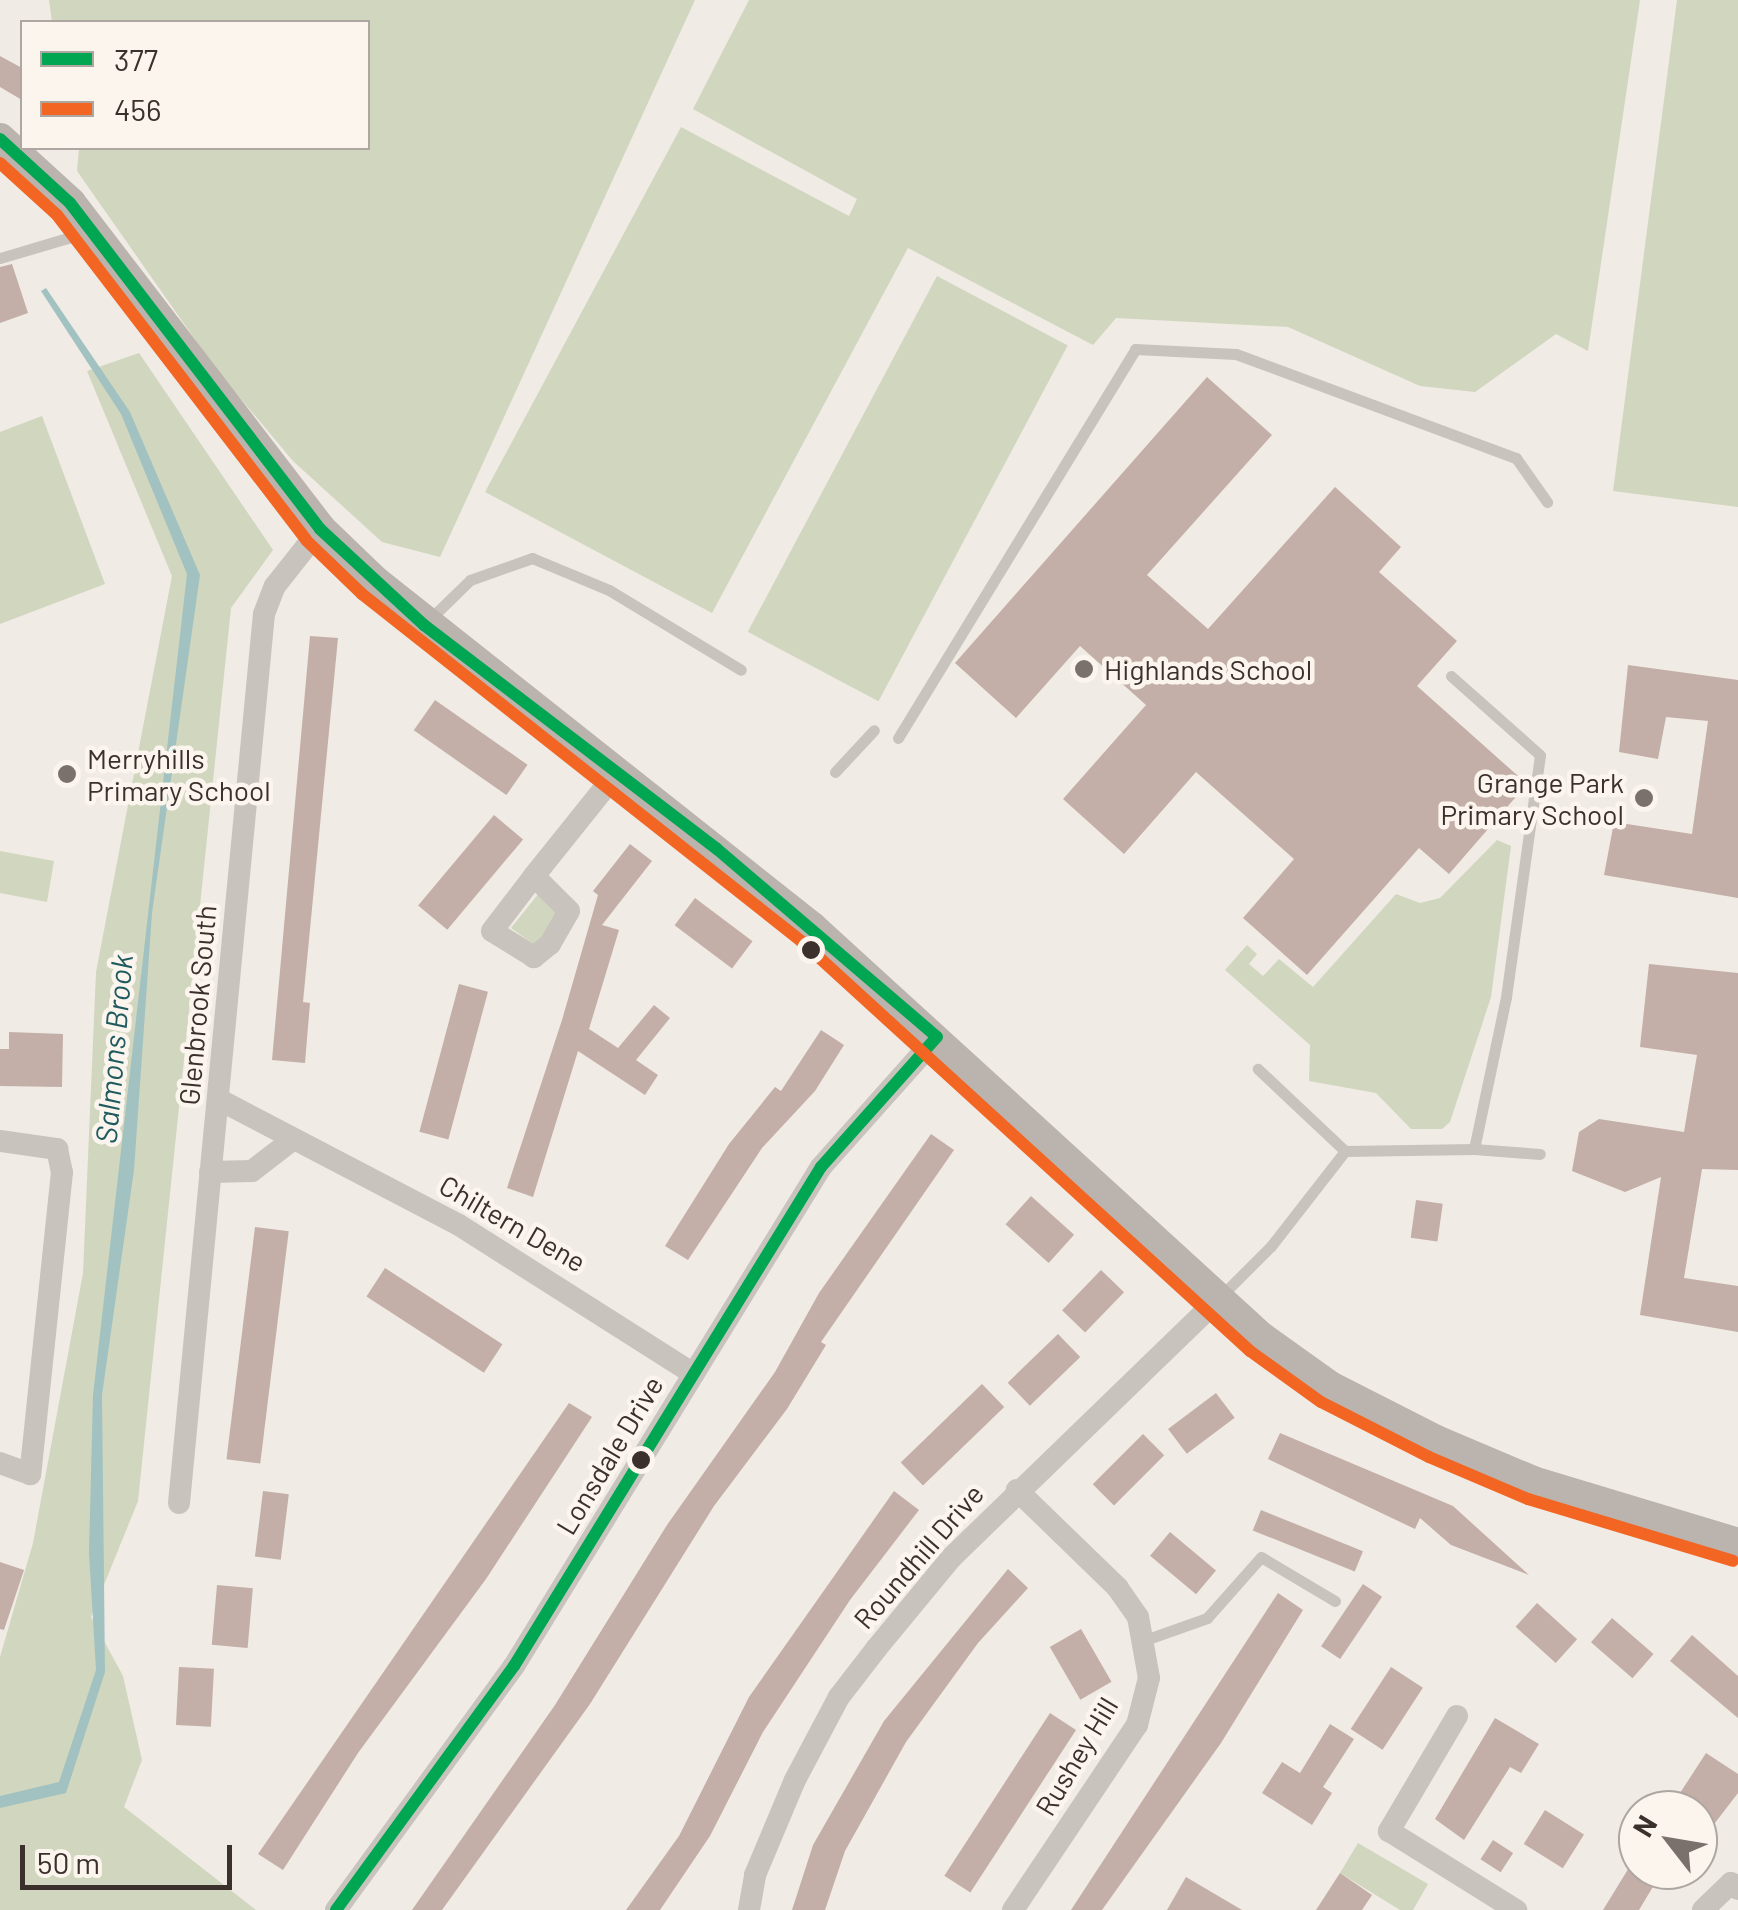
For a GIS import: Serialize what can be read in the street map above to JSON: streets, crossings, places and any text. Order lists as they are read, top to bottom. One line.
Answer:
{"streets":{"street":["Glenbrook South","Chiltern Dene","Lonsdale Drive","Roundhill Drive","Rushey Hill"]},"crossings":[["Glenbrook South","Chiltern Dene"],["Chiltern Dene","Lonsdale Drive"],["Roundhill Drive","Rushey Hill"]],"water":["Salmons Brook"],"places":["Highlands School","Merryhills Primary School","Grange Park Primary School"],"lines":["transit line 377","transit line 456"],"legend":["377","456"],"scale_bar":"50 m","north":"top left"}
